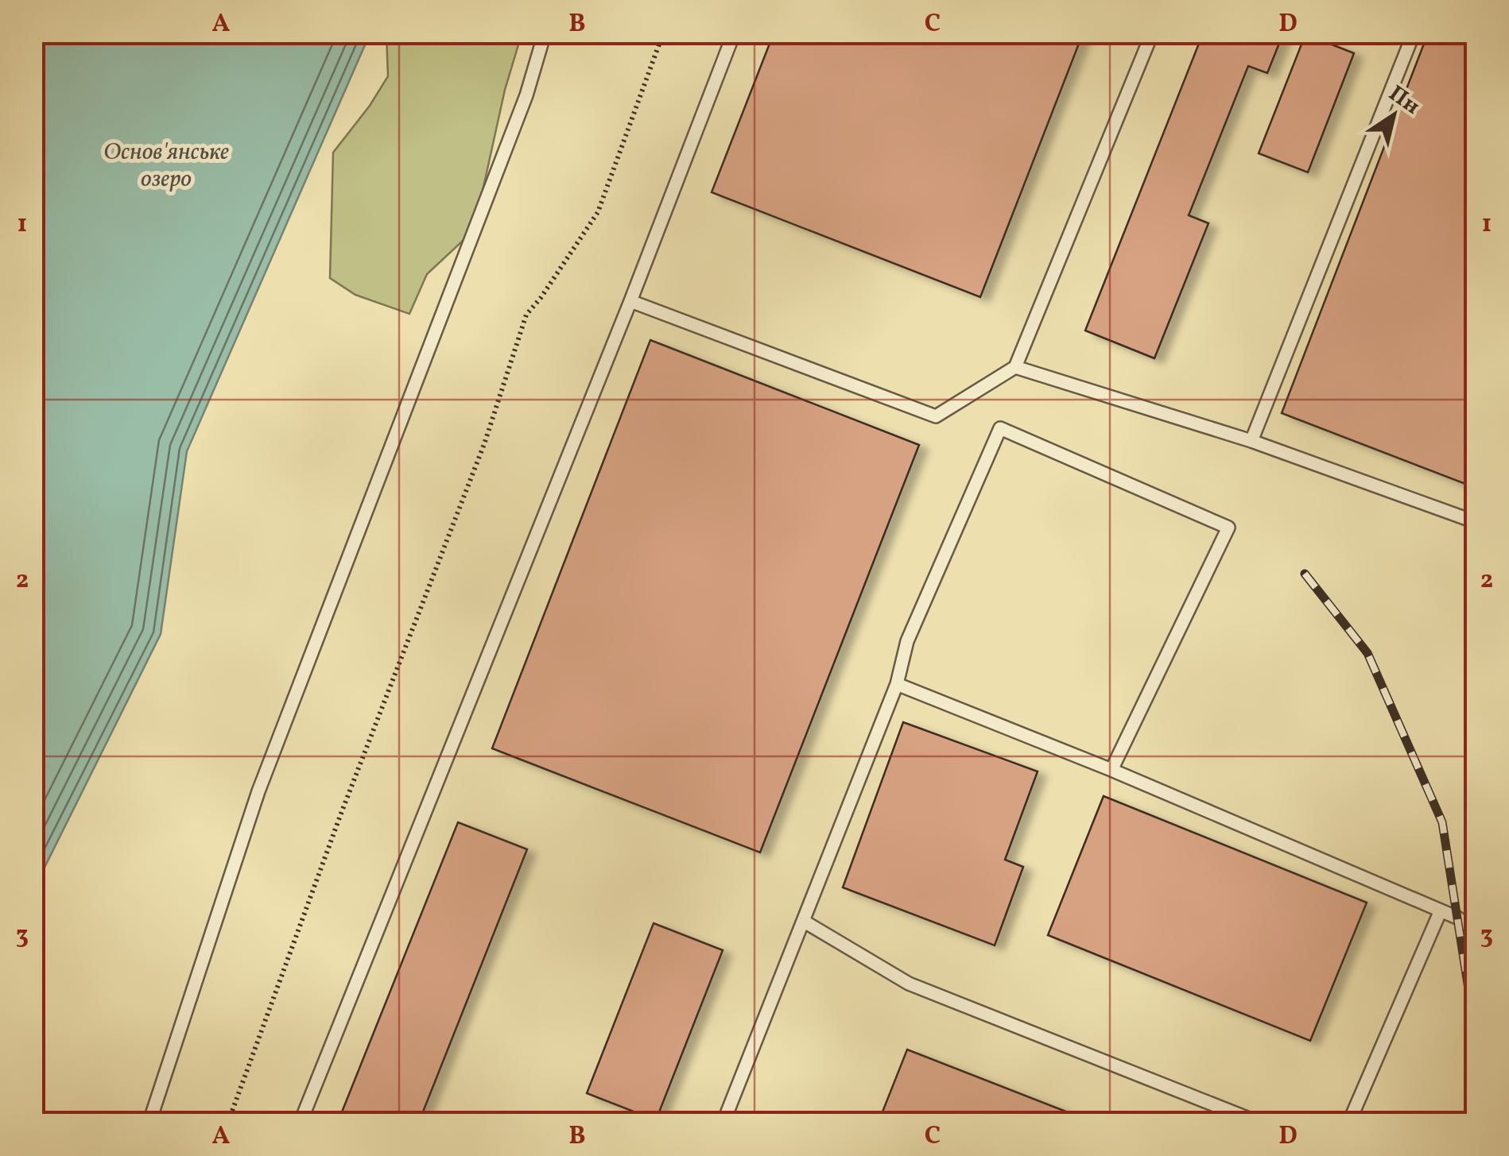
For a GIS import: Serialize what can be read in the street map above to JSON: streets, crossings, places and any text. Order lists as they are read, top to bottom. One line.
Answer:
{"water":["Основ'янське озеро"],"north":"top right","grid":{"columns":["A","B","C","D"],"rows":["1","2","3"]}}
